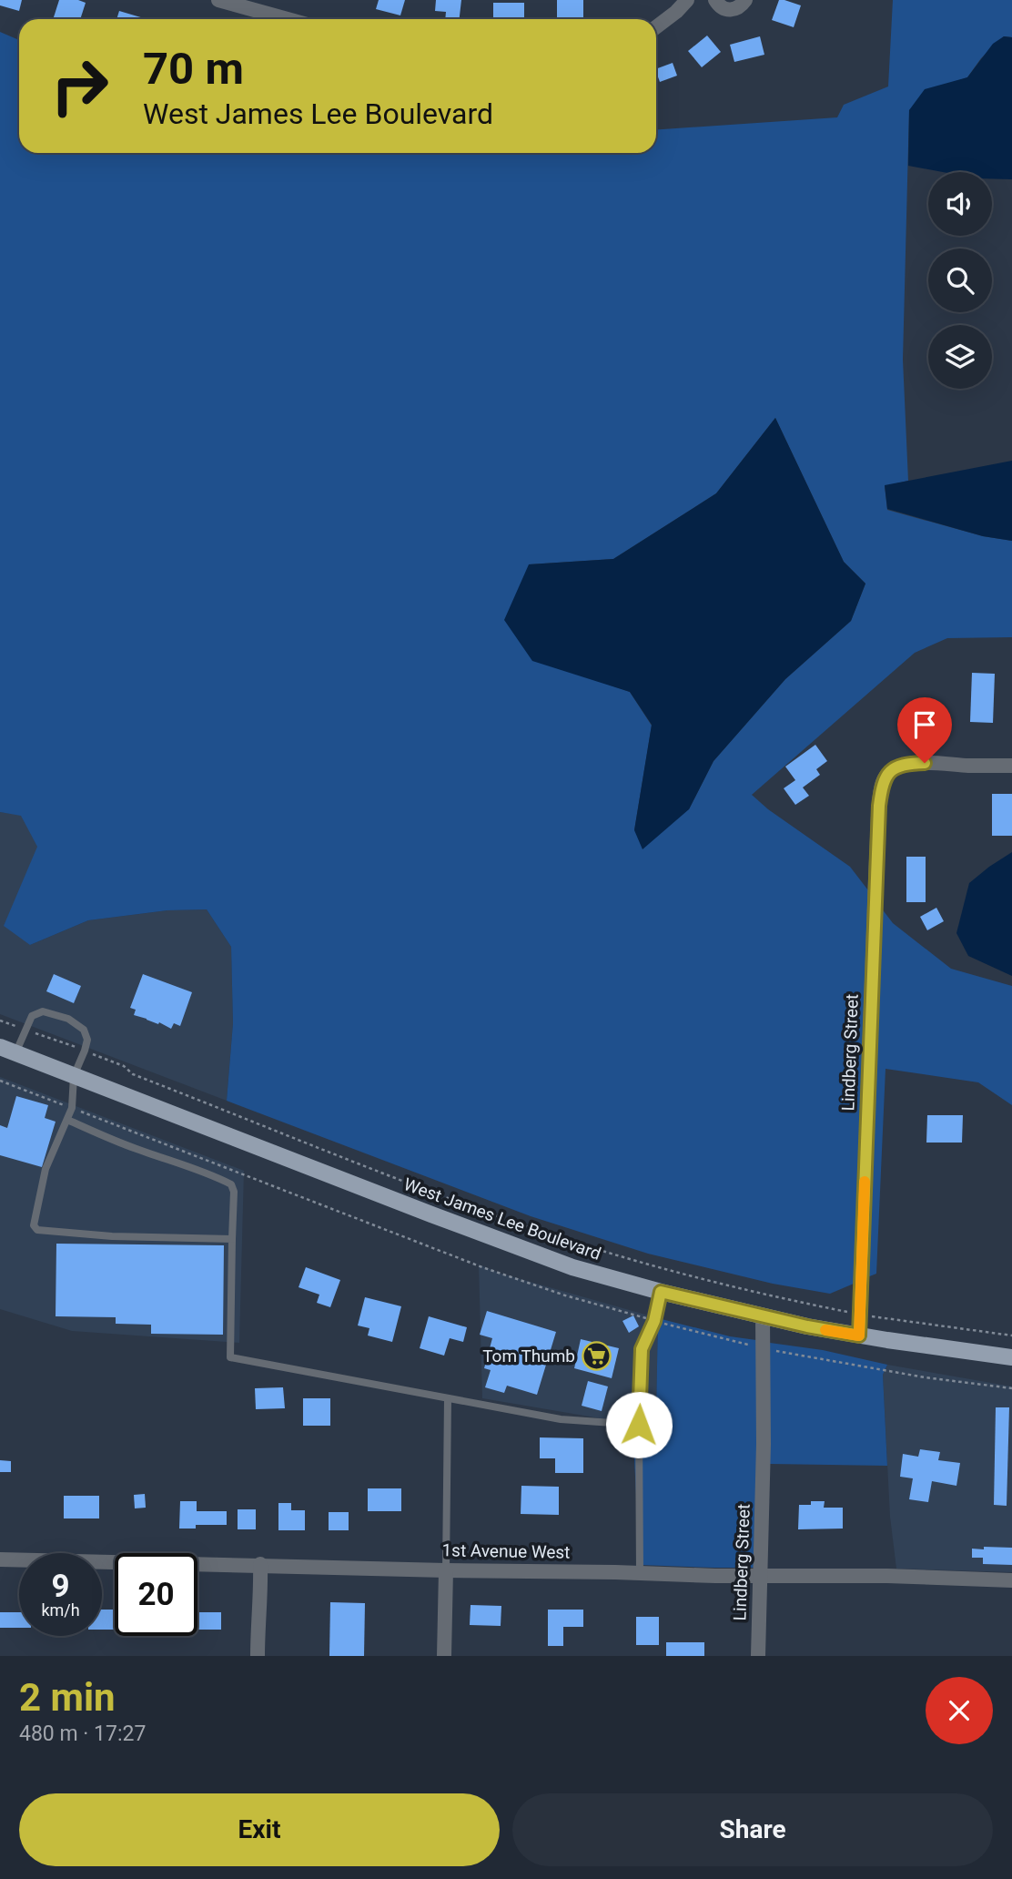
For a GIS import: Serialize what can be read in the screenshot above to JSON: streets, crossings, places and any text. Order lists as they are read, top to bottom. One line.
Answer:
{"streets":{"main road":["West James Lee Boulevard"],"street":["Lindberg Street","1st Avenue West"]},"crossings":[["Lindberg Street","West James Lee Boulevard"],["Lindberg Street","1st Avenue West"]],"places":{"supermarket":["Tom Thumb"]},"page":{"turn":["70 m","West James Lee Boulevard"],"speed":"9 km/h","limit":"20","heading":["2 min","480 m · 17:27"],"buttons":["Exit","Share"]}}
